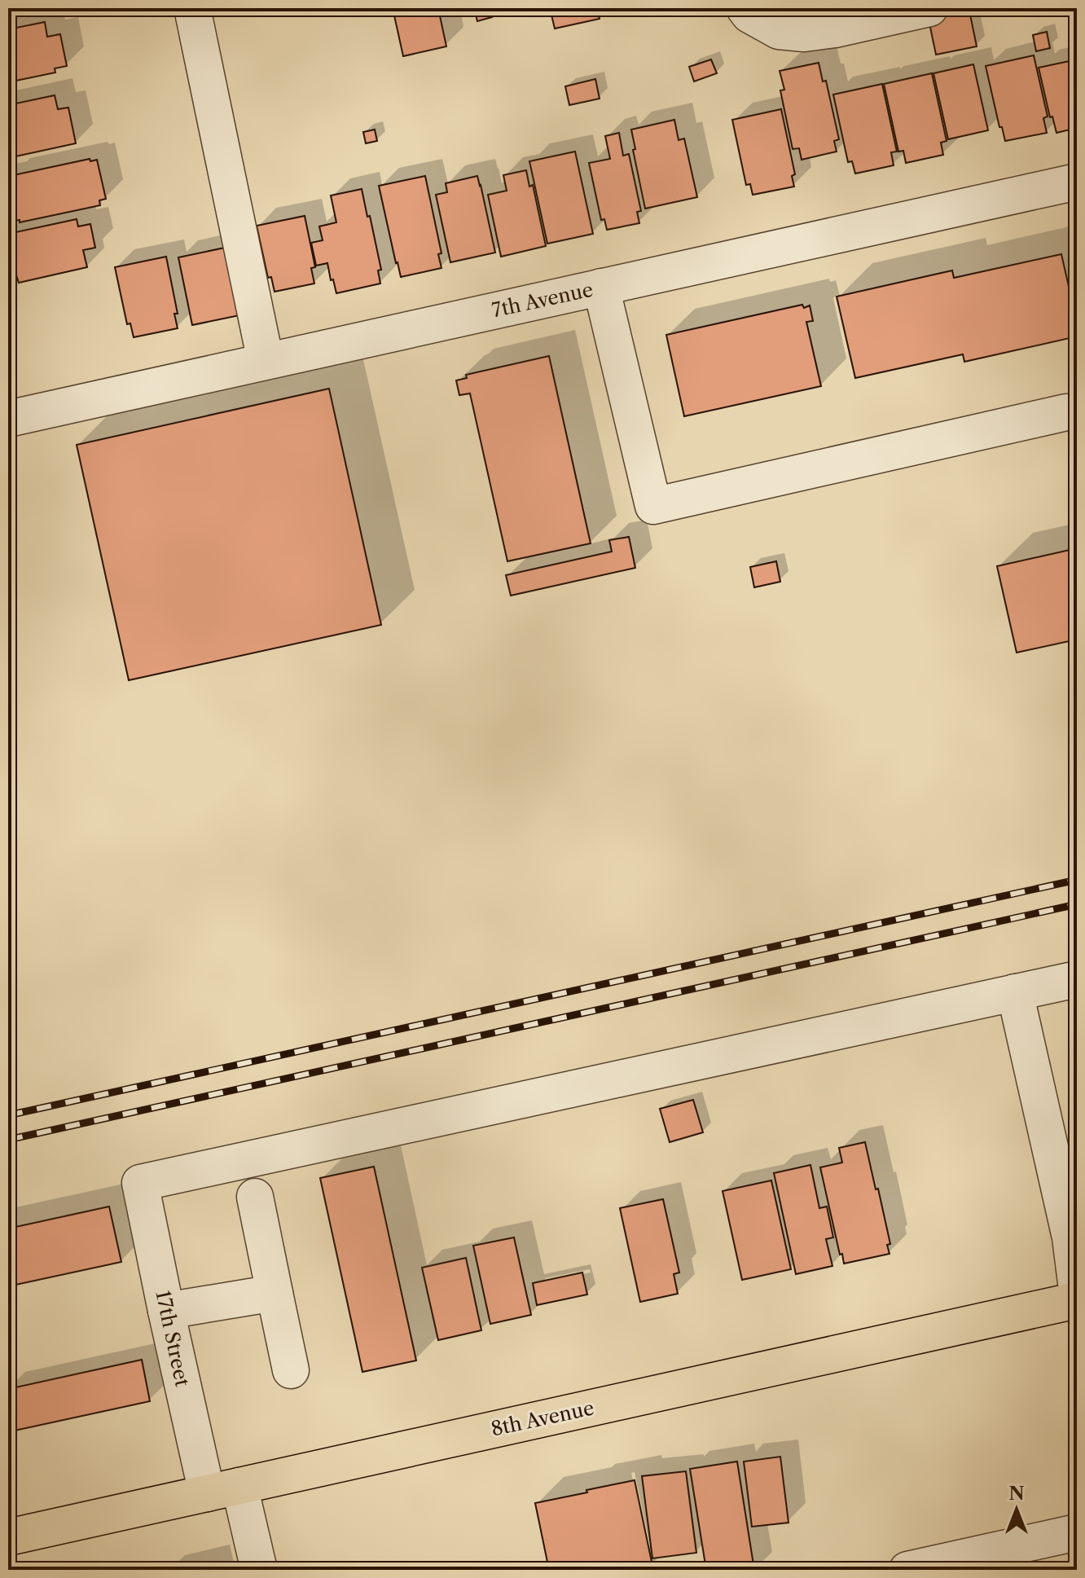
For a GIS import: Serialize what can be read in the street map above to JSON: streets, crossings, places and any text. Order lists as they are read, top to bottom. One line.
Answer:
{"streets":{"main road":["8th Avenue"],"street":["7th Avenue","17th Street"]},"crossings":[["17th Street","8th Avenue"]],"north":"top"}
